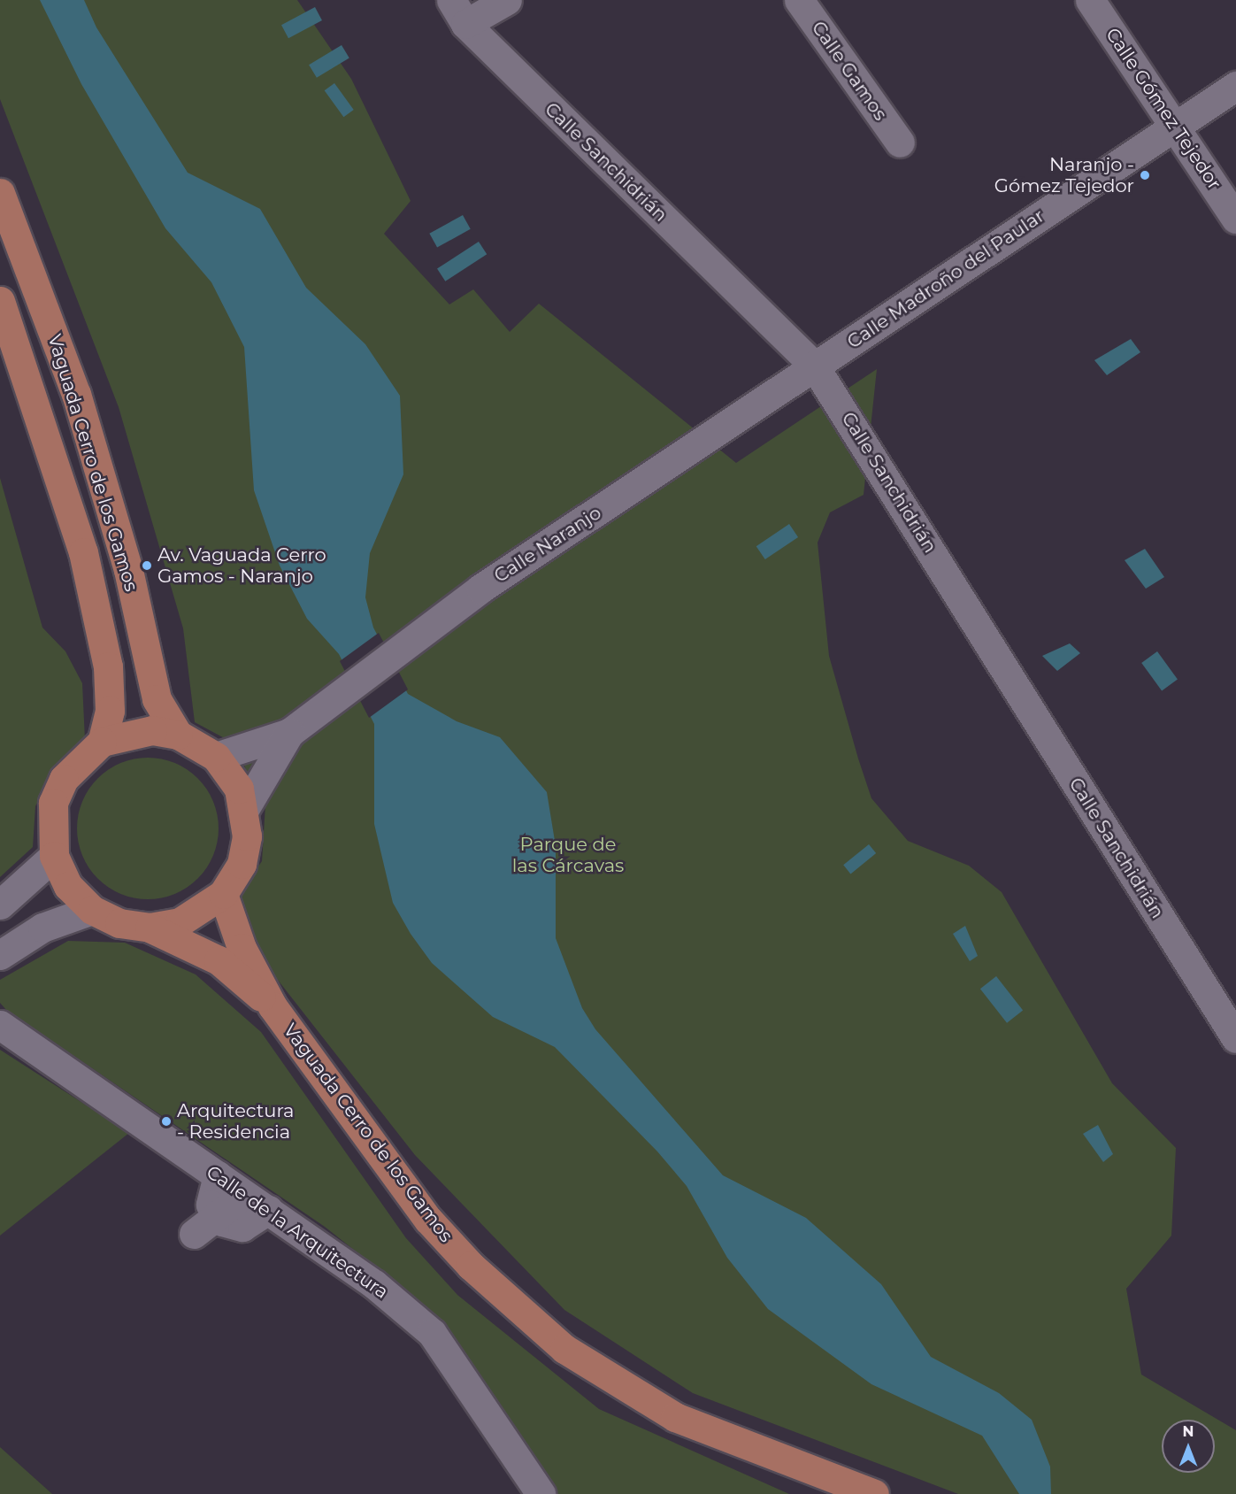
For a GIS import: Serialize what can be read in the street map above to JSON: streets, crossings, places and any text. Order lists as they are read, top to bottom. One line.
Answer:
{"streets":{"main road":["Vaguada Cerro de los Gamos"],"street":["Calle Gamos","Calle Gómez Tejedor","Calle Sanchidrián","Calle Madroño del Paular","Calle Naranjo","Calle de la Arquitectura"]},"crossings":[["Calle Gómez Tejedor","Calle Madroño del Paular"],["Calle Sanchidrián","Calle Madroño del Paular"],["Calle Sanchidrián","Calle Naranjo"],["Calle Madroño del Paular","Calle Naranjo"],["Vaguada Cerro de los Gamos","Calle Naranjo"]],"parks":["Parque de las Cárcavas"],"places":["Naranjo - Gómez Tejedor","Av. Vaguada Cerro Gamos - Naranjo","Arquitectura - Residencia"],"north":"top"}
